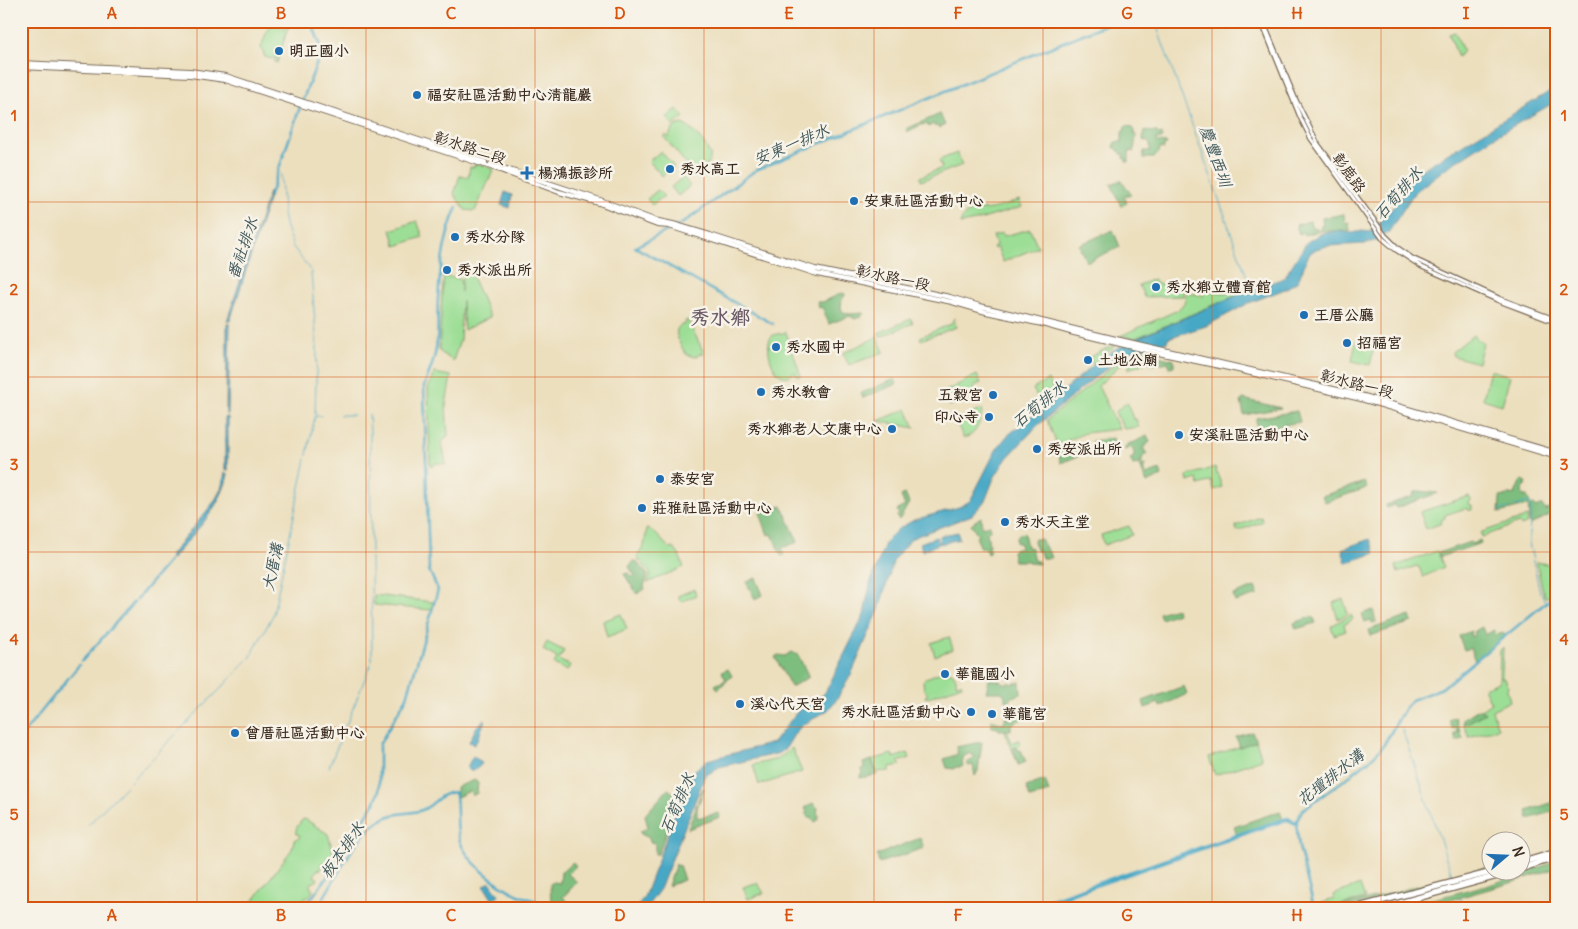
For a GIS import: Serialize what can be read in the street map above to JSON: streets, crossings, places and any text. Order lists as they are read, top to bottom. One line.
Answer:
{"streets":{"main road":["彰水路二段","彰鹿路","彰水路一段"]},"crossings":[["彰水路二段","彰水路一段"]],"districts":["秀水鄉"],"water":["安東一排水","慶豐西圳","石筍排水","番社排水","大厝溝","花壇排水溝","板本排水"],"places":{"other":["明正國小","福安社區活動中心清龍巖","秀水高工","安東社區活動中心","秀水分隊","秀水派出所","秀水鄉立體育館","王厝公廳","招福宮","秀水國中","土地公廟","秀水教會","五穀宮","印心寺","秀水鄉老人文康中心","安溪社區活動中心","秀安派出所","泰安宮","莊雅社區活動中心","秀水天主堂","華龍國小","溪心代天宮","秀水社區活動中心","華龍宮","曾厝社區活動中心"],"health":["楊鴻振診所"]},"north":"right","grid":{"columns":["A","B","C","D","E","F","G","H","I"],"rows":["1","2","3","4","5"]}}
